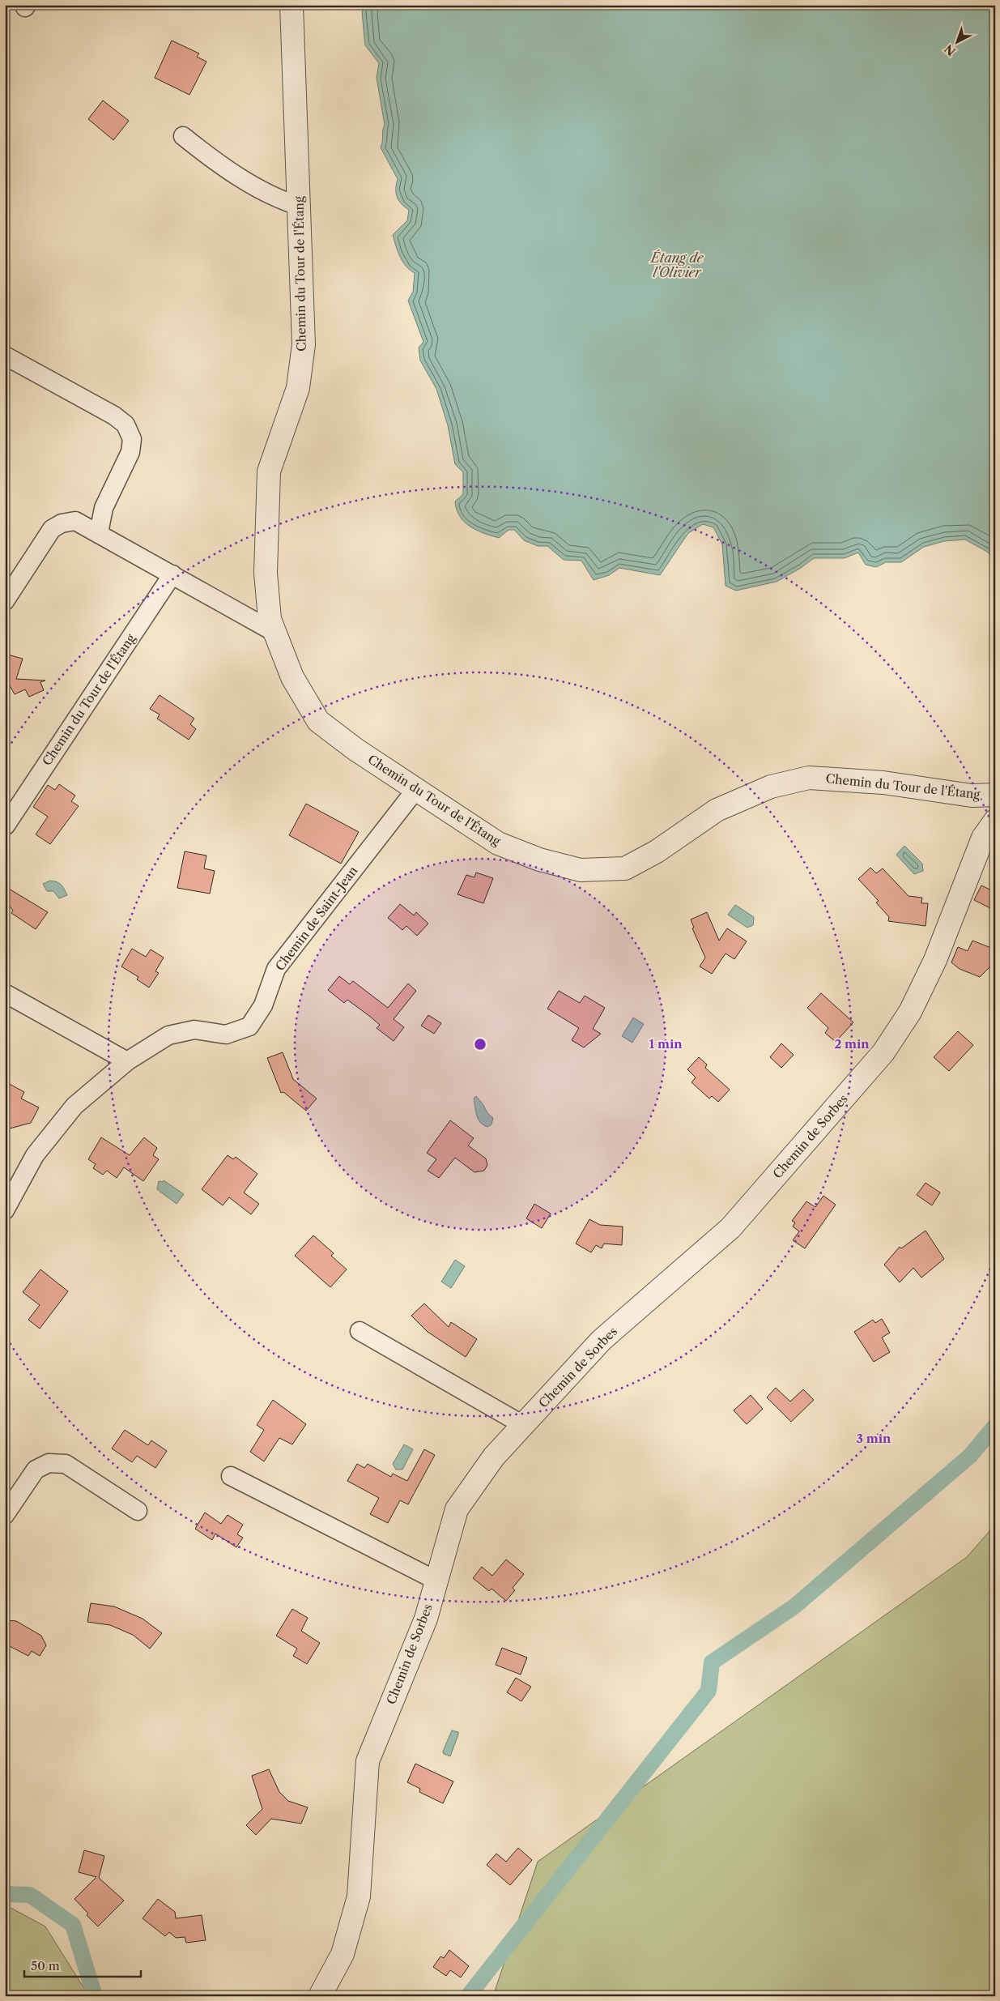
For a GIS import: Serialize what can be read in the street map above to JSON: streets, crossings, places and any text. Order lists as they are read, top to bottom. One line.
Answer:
{"streets":{"street":["Chemin du Tour de l'Étang","Chemin de Saint-Jean","Chemin de Sorbes"]},"crossings":[["Chemin du Tour de l'Étang","Chemin de Saint-Jean"]],"water":["Étang de l'Olivier"],"scale_bar":"50 m","north":"bottom left","rings":["1 min","2 min","3 min"]}
